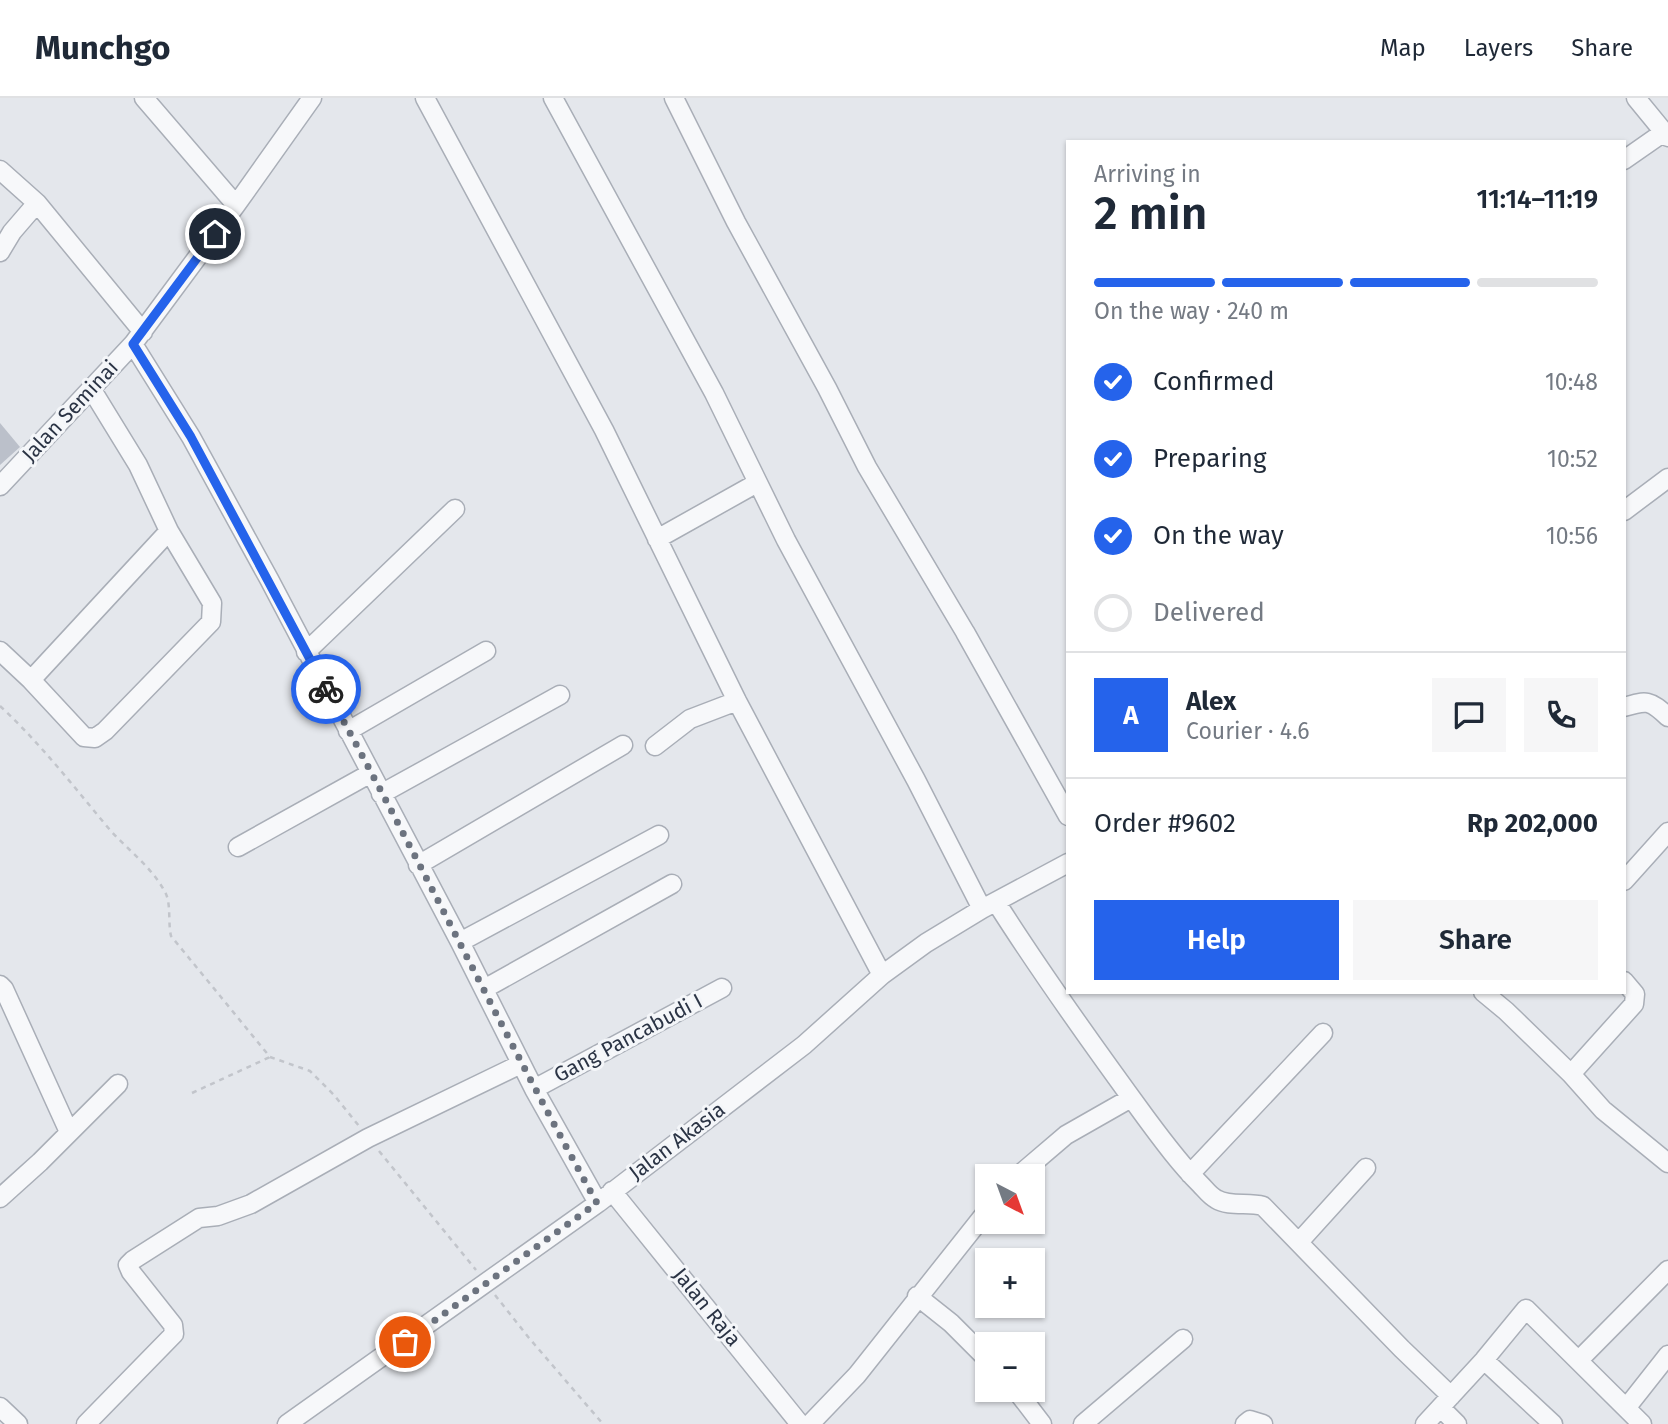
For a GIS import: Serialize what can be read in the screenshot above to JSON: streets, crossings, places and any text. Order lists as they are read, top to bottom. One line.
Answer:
{"streets":{"street":["Jalan Seminai","Gang Pancabudi I","Jalan Akasia","Jalan Raja"]},"crossings":[["Jalan Akasia","Jalan Raja"]],"north":"bottom right","page":{"header":"Munchgo","nav":["Map","Layers","Share"],"heading":["2 min","Arriving in","11:14–11:19"],"panel":["Alex","Courier · 4.6","Order #9602","Rp 202,000"],"bar":"On the way · 240 m","list":[["Confirmed","10:48"],["Preparing","10:52"],["On the way","10:56"],"Delivered"],"round":"A","buttons":["Help","Share"],"map_buttons":["+","−"]}}
